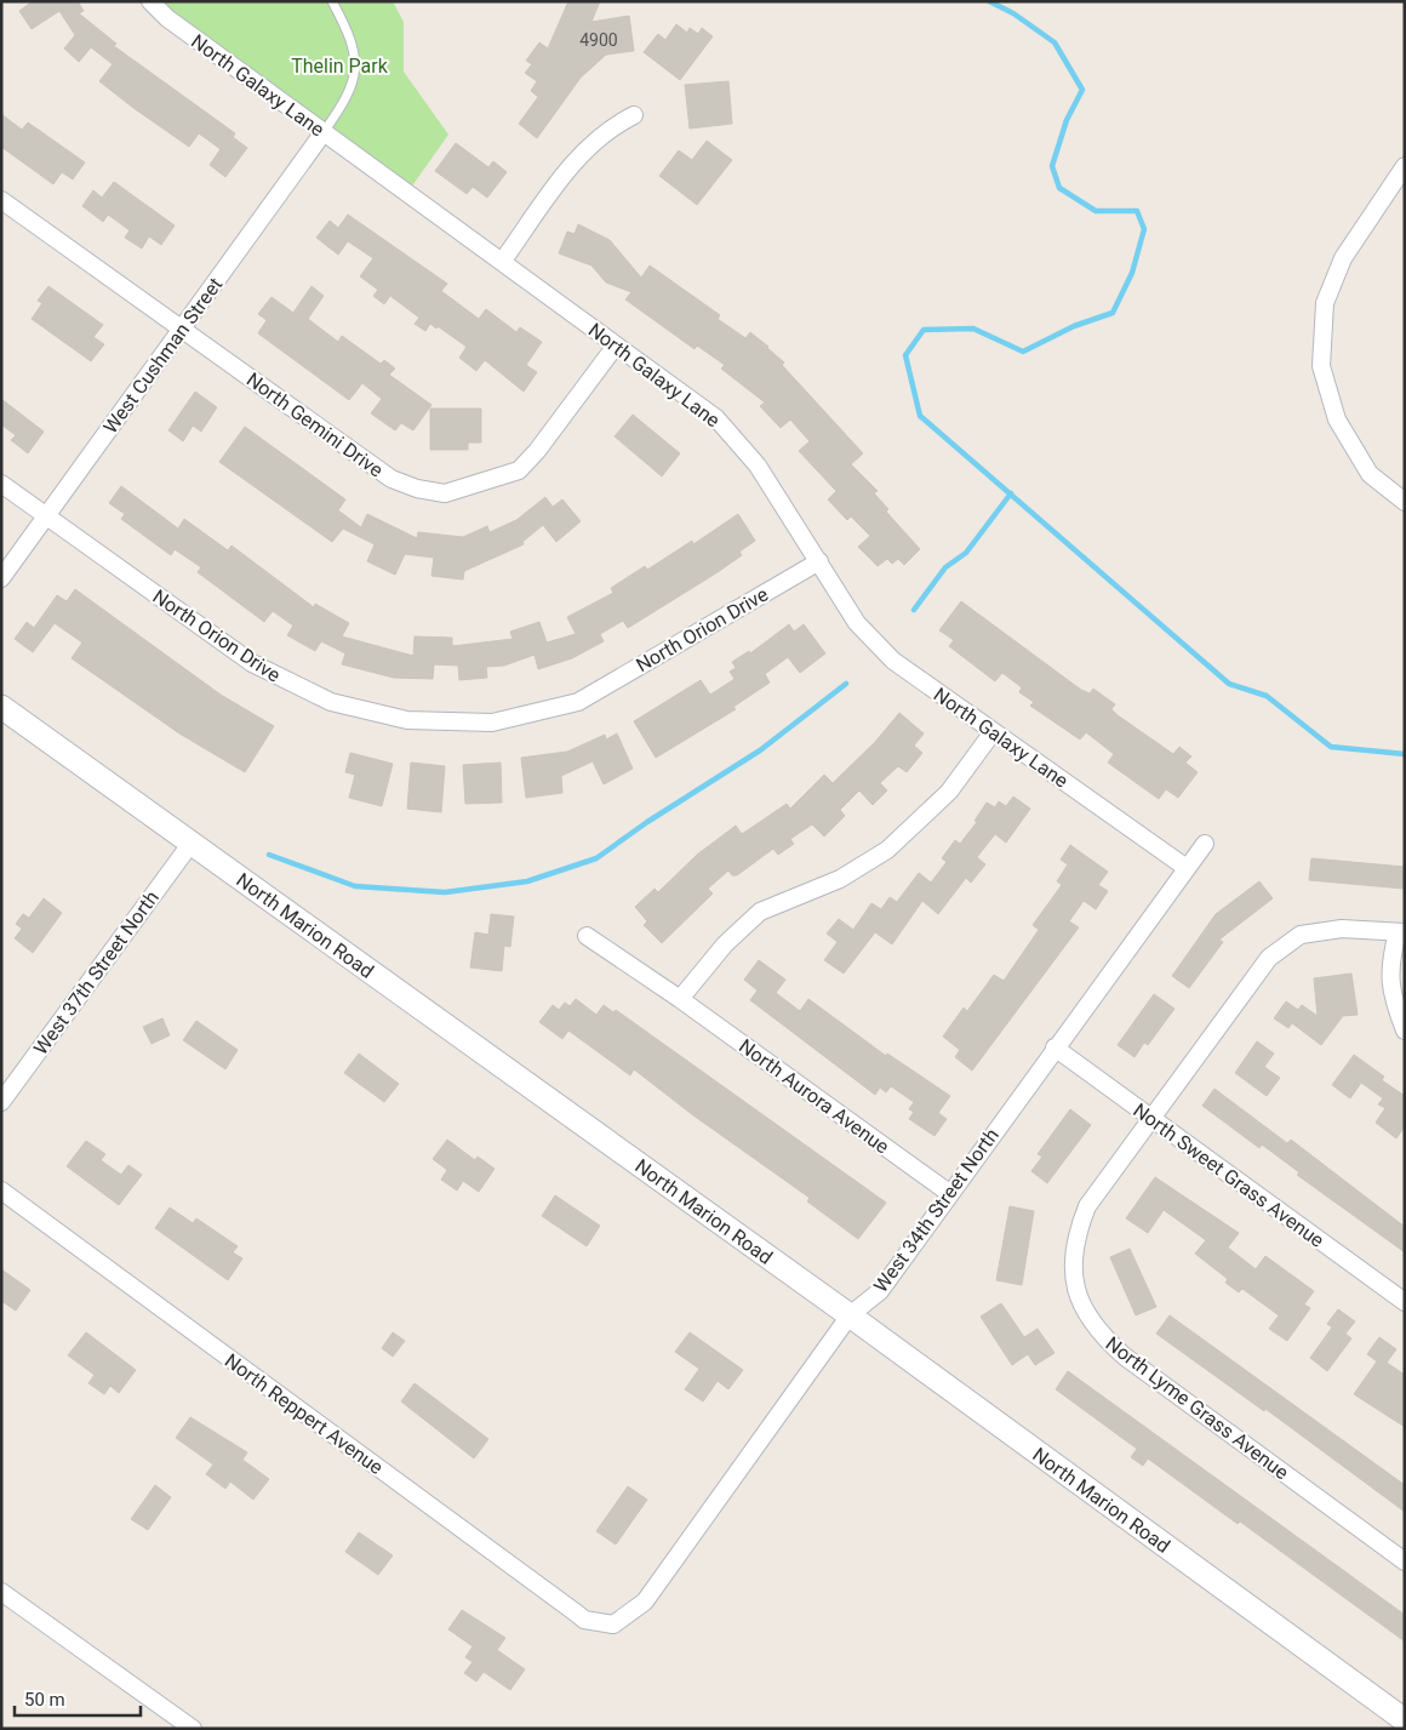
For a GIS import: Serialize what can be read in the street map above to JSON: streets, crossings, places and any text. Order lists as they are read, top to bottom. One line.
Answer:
{"streets":{"main road":["North Marion Road"],"street":["North Galaxy Lane","West Cushman Street","North Gemini Drive","North Orion Drive","West 37th Street North","North Aurora Avenue","North Sweet Grass Avenue","West 34th Street North","North Lyme Grass Avenue","North Reppert Avenue"]},"crossings":[["North Galaxy Lane","West Cushman Street"],["North Galaxy Lane","North Gemini Drive"],["North Galaxy Lane","North Orion Drive"],["North Galaxy Lane","West 34th Street North"],["West Cushman Street","North Gemini Drive"],["West Cushman Street","North Orion Drive"],["North Marion Road","West 37th Street North"],["North Marion Road","West 34th Street North"],["North Aurora Avenue","West 34th Street North"],["North Sweet Grass Avenue","West 34th Street North"],["North Sweet Grass Avenue","North Lyme Grass Avenue"],["West 34th Street North","North Reppert Avenue"]],"parks":["Thelin Park"],"house_numbers":["4900"],"scale_bar":"50 m"}
